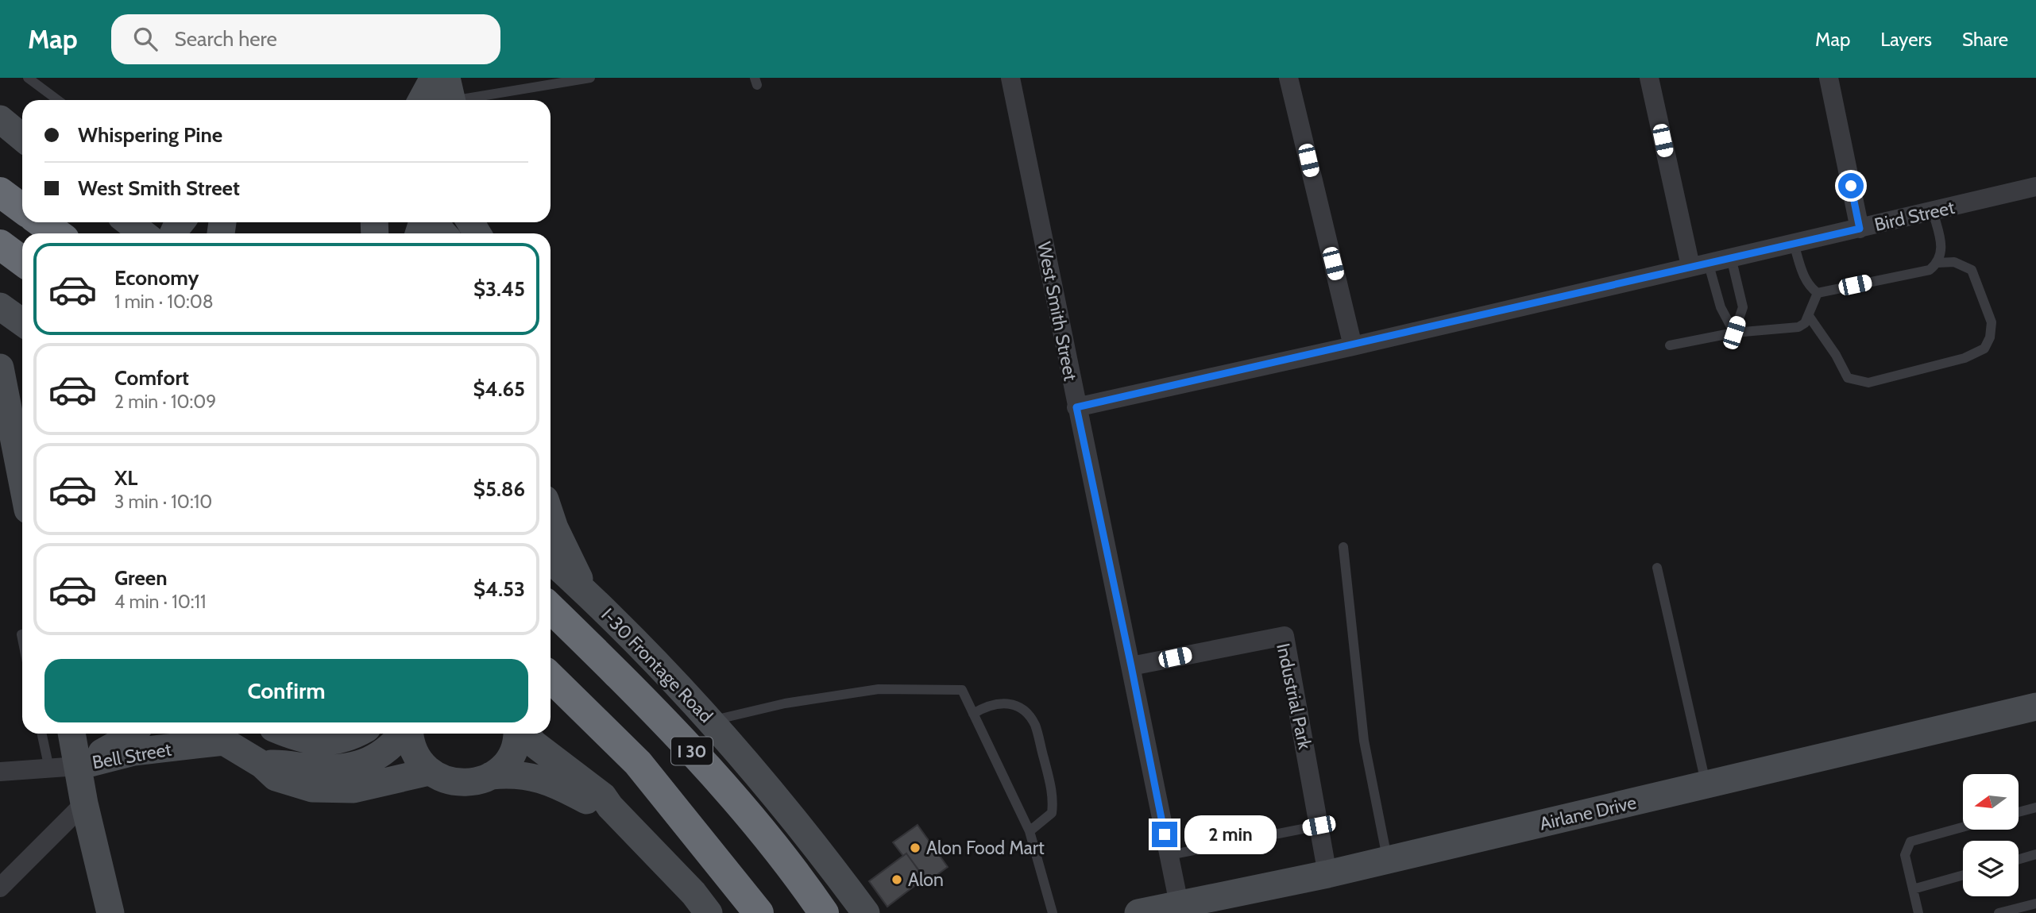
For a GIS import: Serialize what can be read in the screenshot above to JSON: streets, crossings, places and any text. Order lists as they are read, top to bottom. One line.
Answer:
{"streets":{"highway":["I 30"],"main road":["I-30 Frontage Road","Bell Street","Airlane Drive"],"street":["Bird Street","West Smith Street","Industrial Park"]},"crossings":[["Bird Street","West Smith Street"],["West Smith Street","Industrial Park"],["West Smith Street","Airlane Drive"],["Industrial Park","Airlane Drive"]],"places":["Alon Food Mart","Alon"],"north":"left","page":{"header":"Map","search":"Search here","nav":["Map","Layers","Share"],"banner":["Whispering Pine","West Smith Street"],"list":[{"name":"Economy","note":"1 min · 10:08","value":"$3.45"},{"name":"Comfort","note":"2 min · 10:09","value":"$4.65"},{"name":"XL","note":"3 min · 10:10","value":"$5.86"},{"name":"Green","note":"4 min · 10:11","value":"$4.53"}],"buttons":"Confirm","bubble":"2 min"}}
